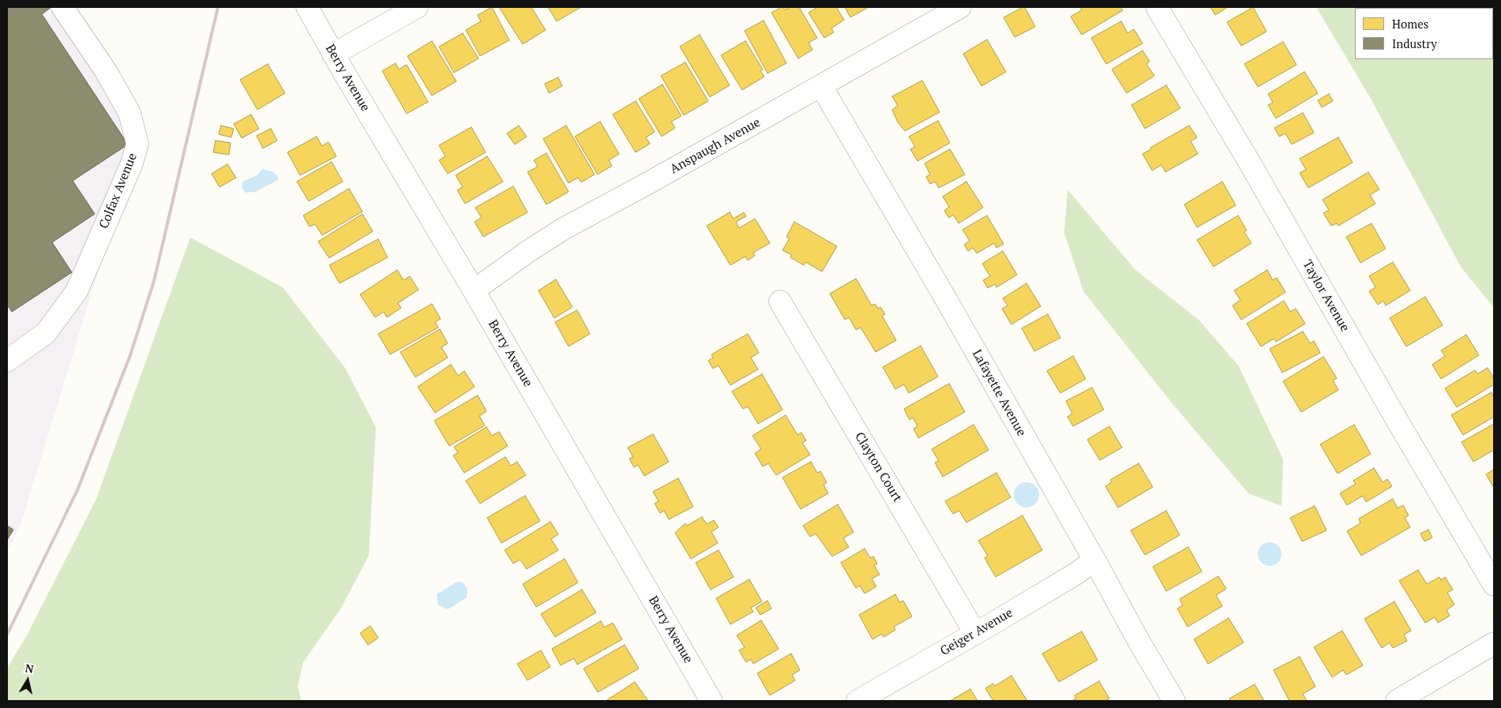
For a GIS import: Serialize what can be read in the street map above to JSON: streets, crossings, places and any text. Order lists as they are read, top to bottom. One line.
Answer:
{"streets":{"street":["Berry Avenue","Anspaugh Avenue","Colfax Avenue","Taylor Avenue","Lafayette Avenue","Clayton Court","Geiger Avenue"]},"crossings":[["Berry Avenue","Anspaugh Avenue"],["Anspaugh Avenue","Lafayette Avenue"],["Lafayette Avenue","Geiger Avenue"],["Clayton Court","Geiger Avenue"]],"legend":["Homes","Industry"],"north":"top"}
